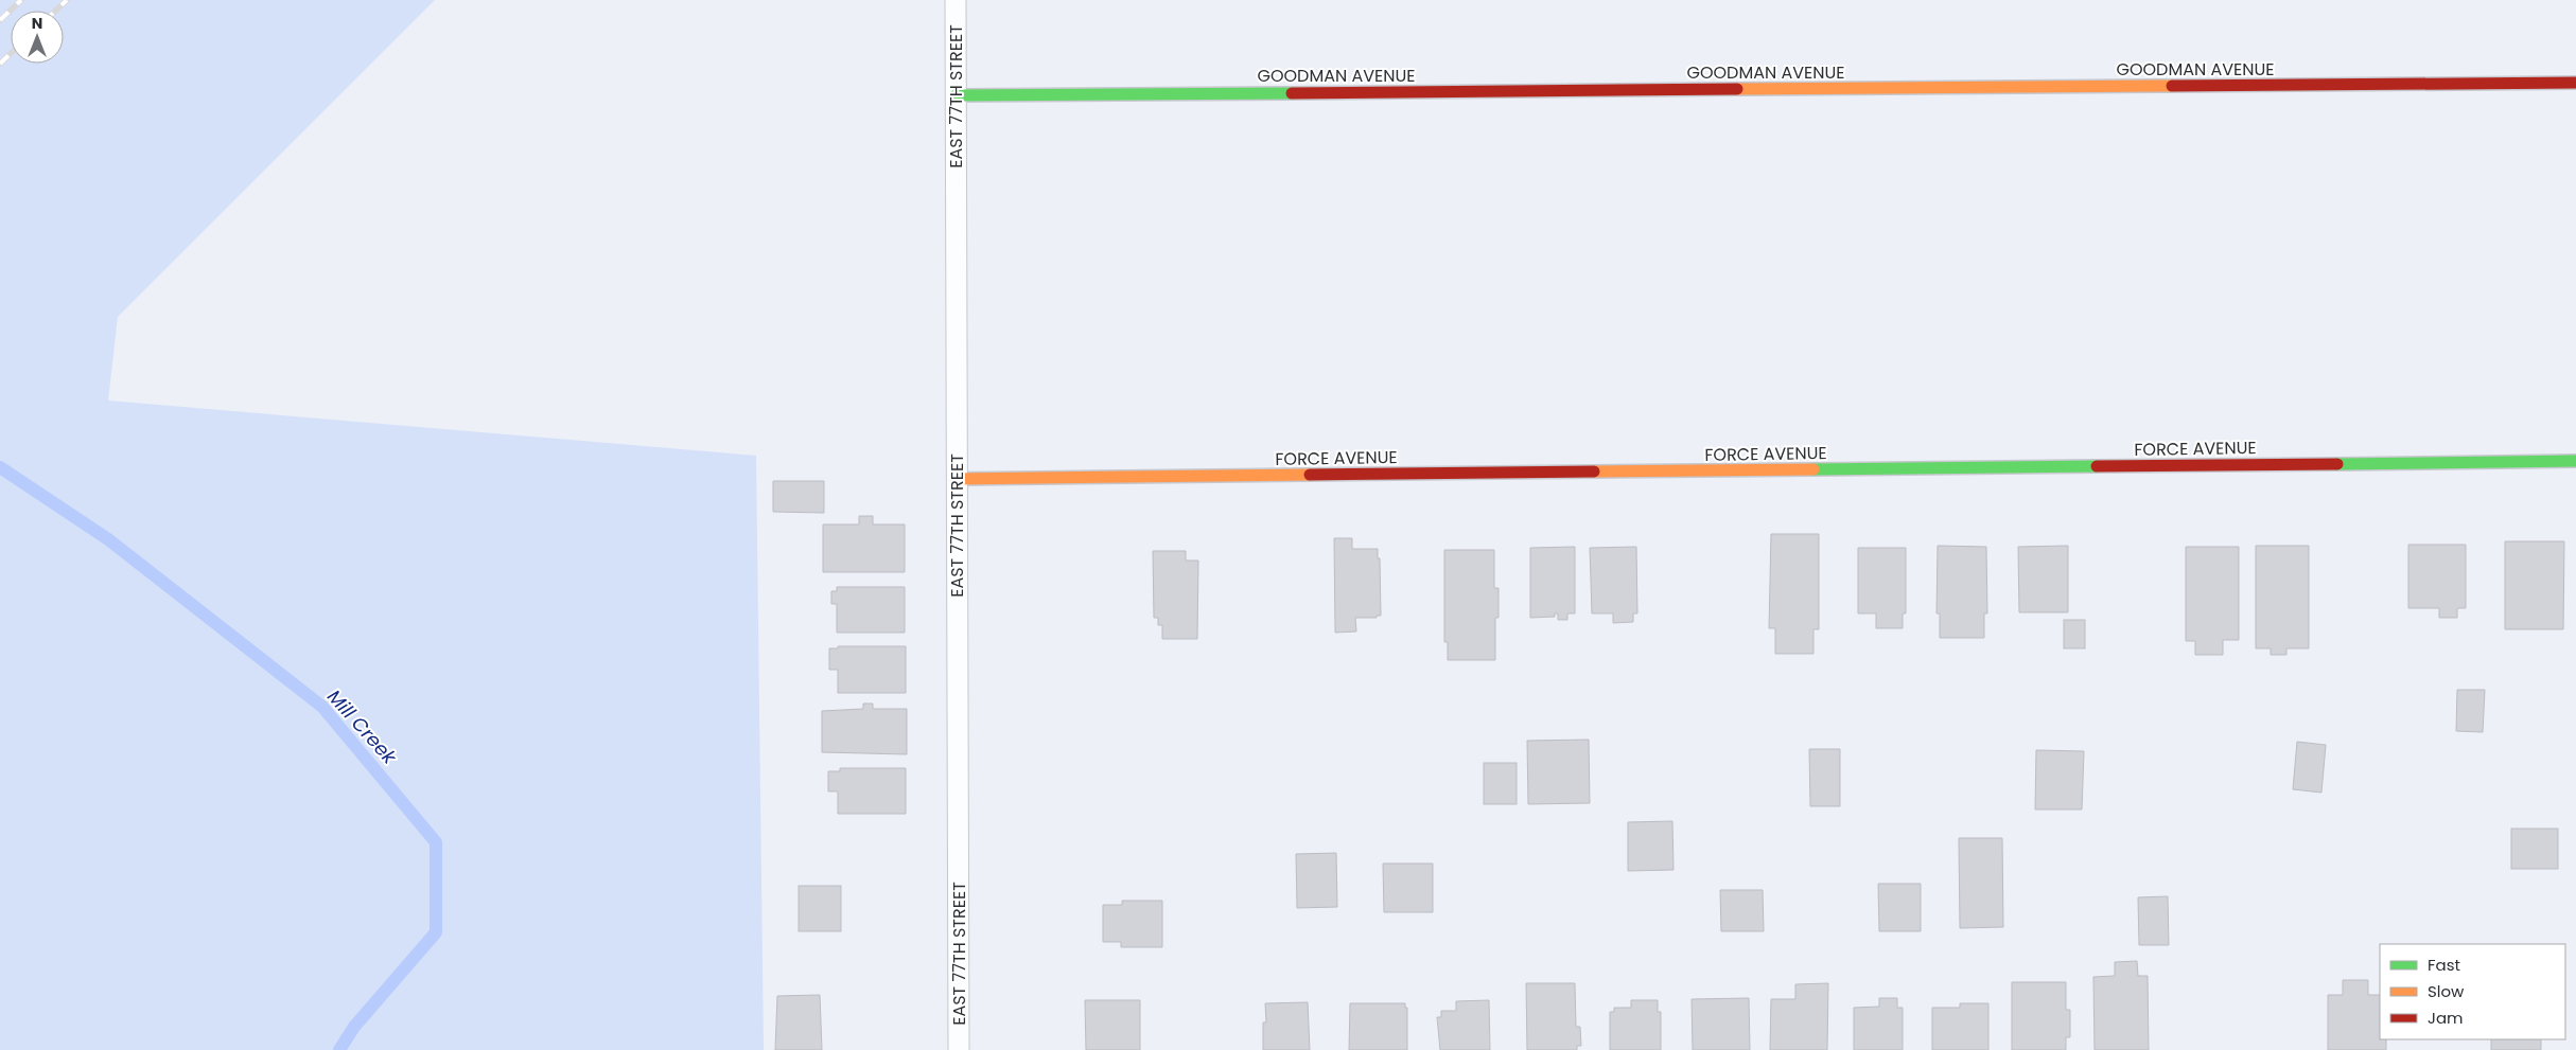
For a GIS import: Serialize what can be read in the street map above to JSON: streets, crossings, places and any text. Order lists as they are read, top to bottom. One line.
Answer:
{"streets":{"street":["GOODMAN AVENUE","FORCE AVENUE"],"lane":["EAST 77TH STREET"]},"crossings":[["GOODMAN AVENUE","EAST 77TH STREET"],["EAST 77TH STREET","FORCE AVENUE"]],"water":["Mill Creek"],"legend":["Fast","Slow","Jam"],"north":"top"}
